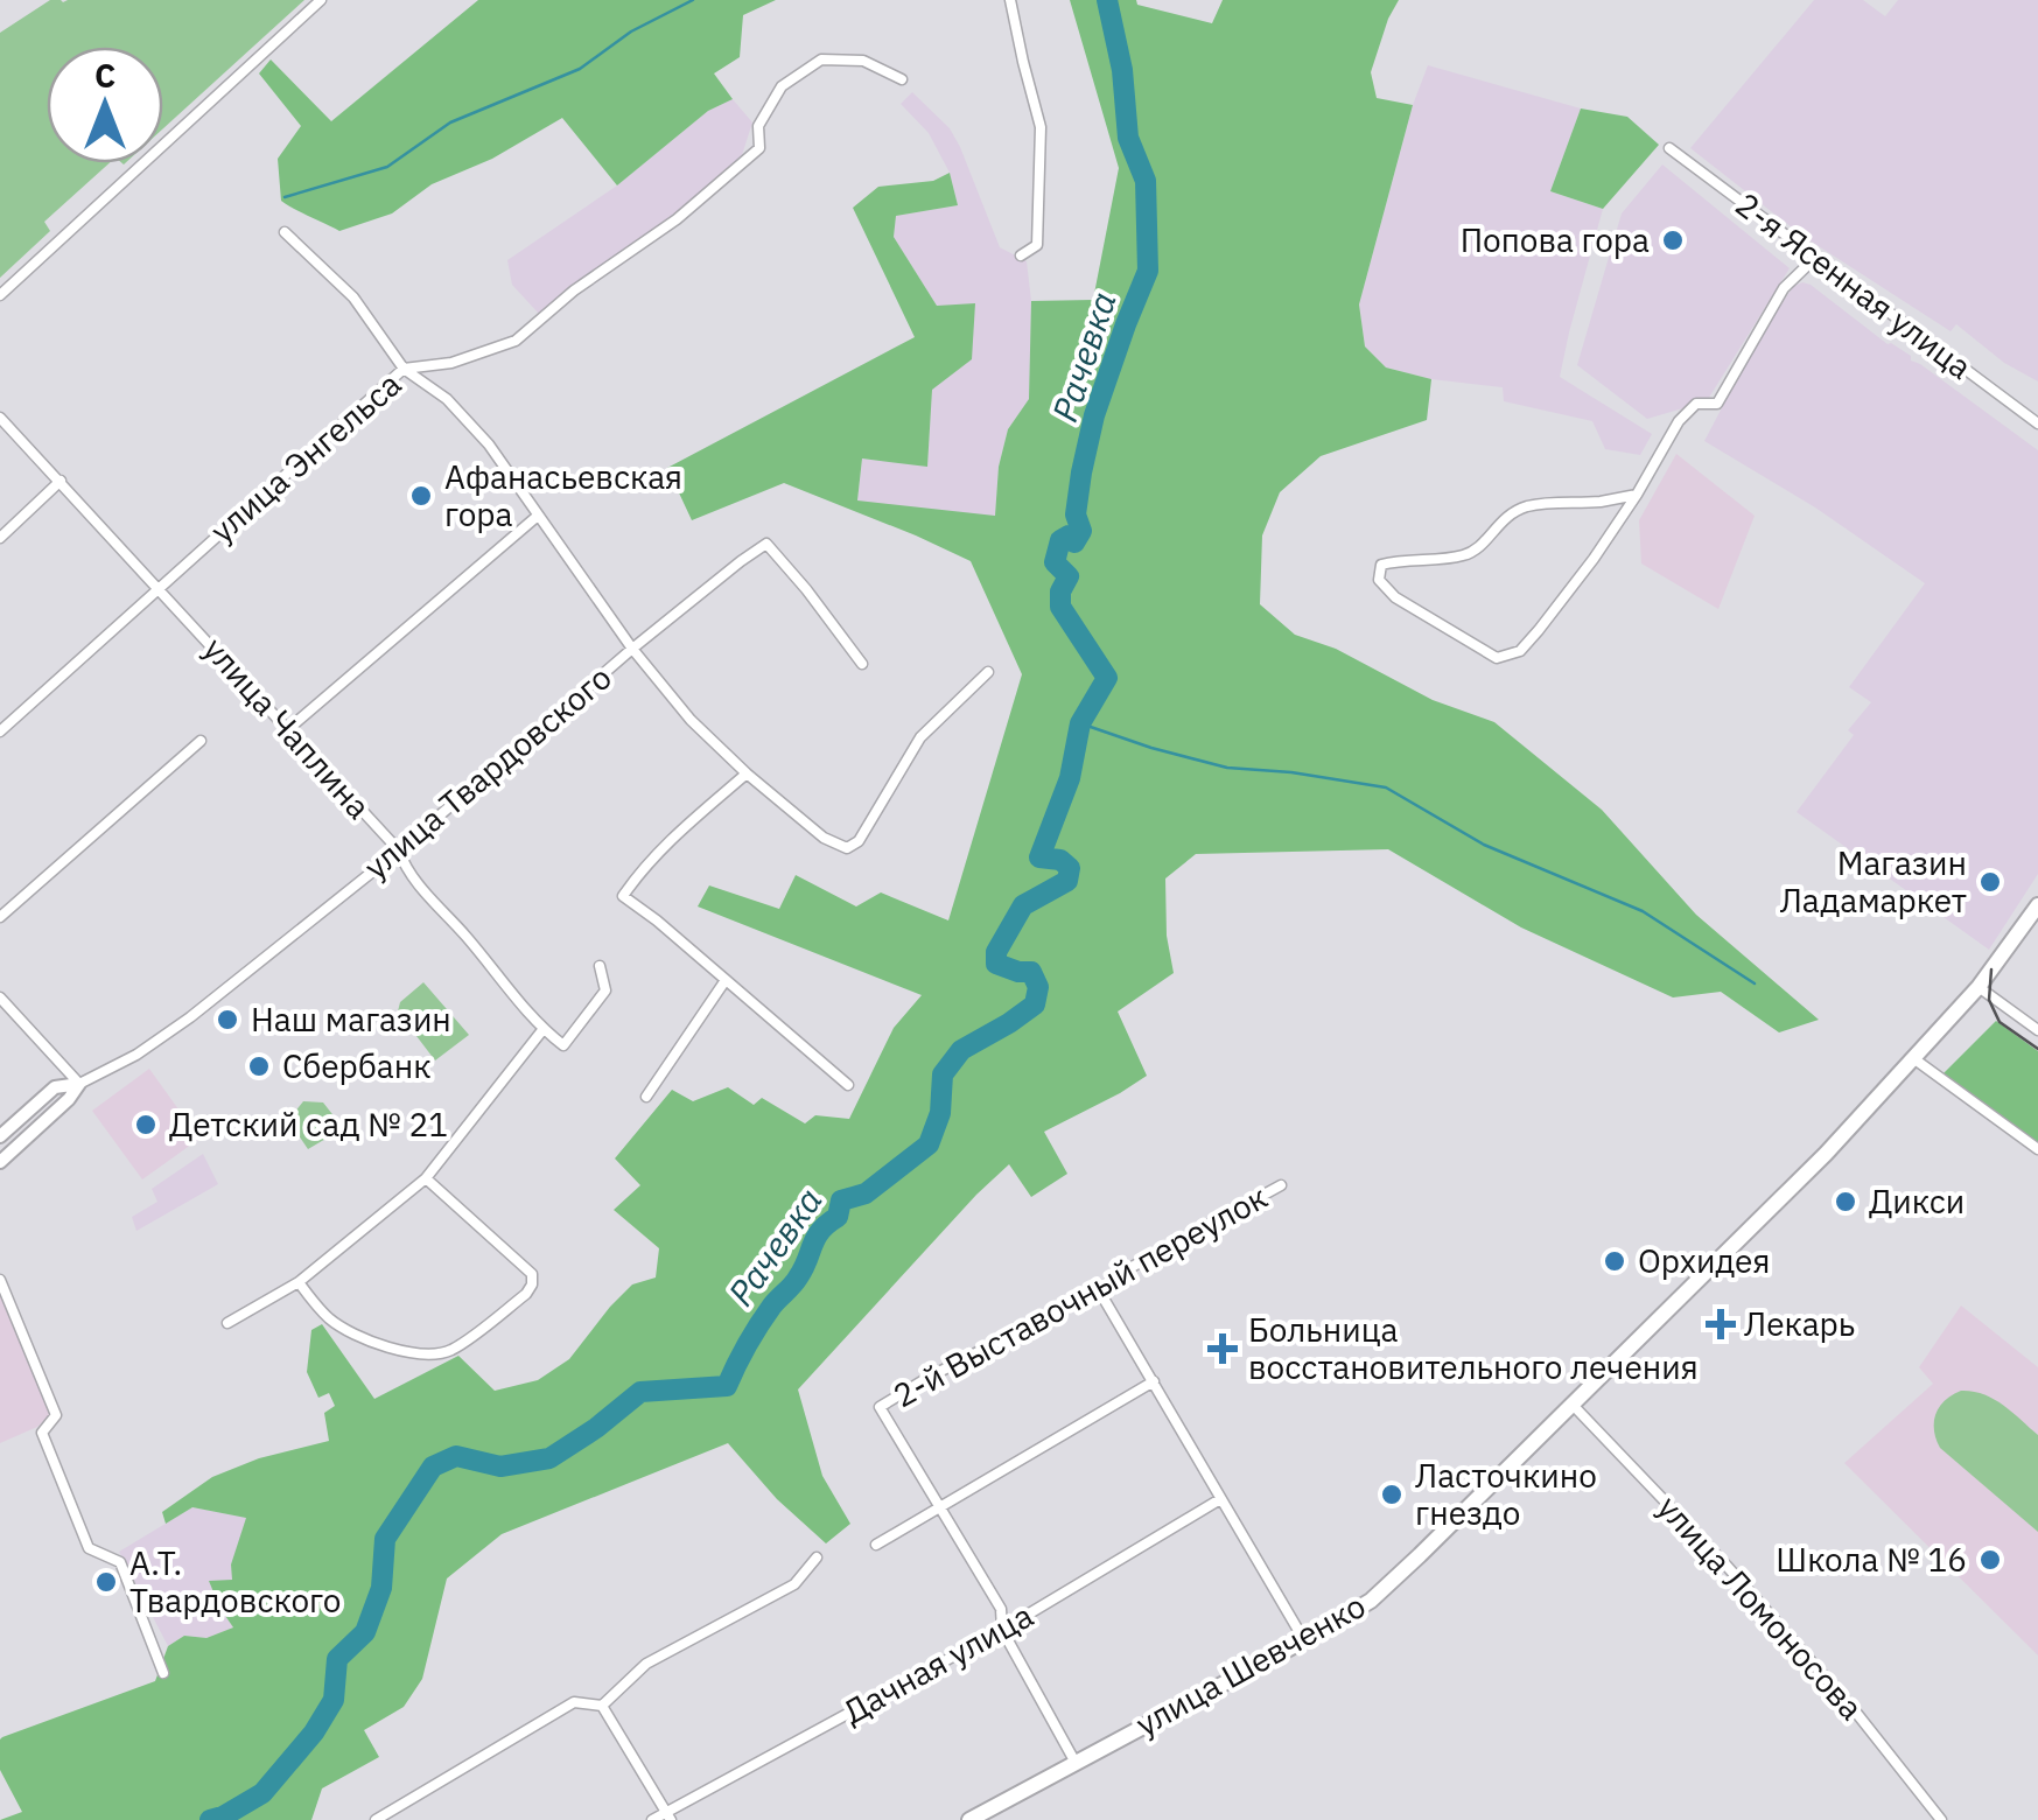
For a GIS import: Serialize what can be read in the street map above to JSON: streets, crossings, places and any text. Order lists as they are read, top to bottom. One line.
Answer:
{"streets":{"main road":["улица Шевченко"],"street":["2-я Ясенная улица","улица Энгельса","улица Чаплина","улица Твардовского","2-й Выставочный переулок","улица Ломоносова","Дачная улица"]},"crossings":[["улица Энгельса","улица Чаплина"],["улица Чаплина","улица Твардовского"],["улица Ломоносова","улица Шевченко"]],"water":["Рачевка"],"places":{"other":["Попова гора","Афанасьевская гора","Магазин Ладамаркет","Наш магазин","Сбербанк","Детский сад № 21","Дикси","Орхидея","Ласточкино гнездо","Школа № 16","А.Т. Твардовского"],"health":["Лекарь","Больница восстановительного лечения"]},"north":"top"}
